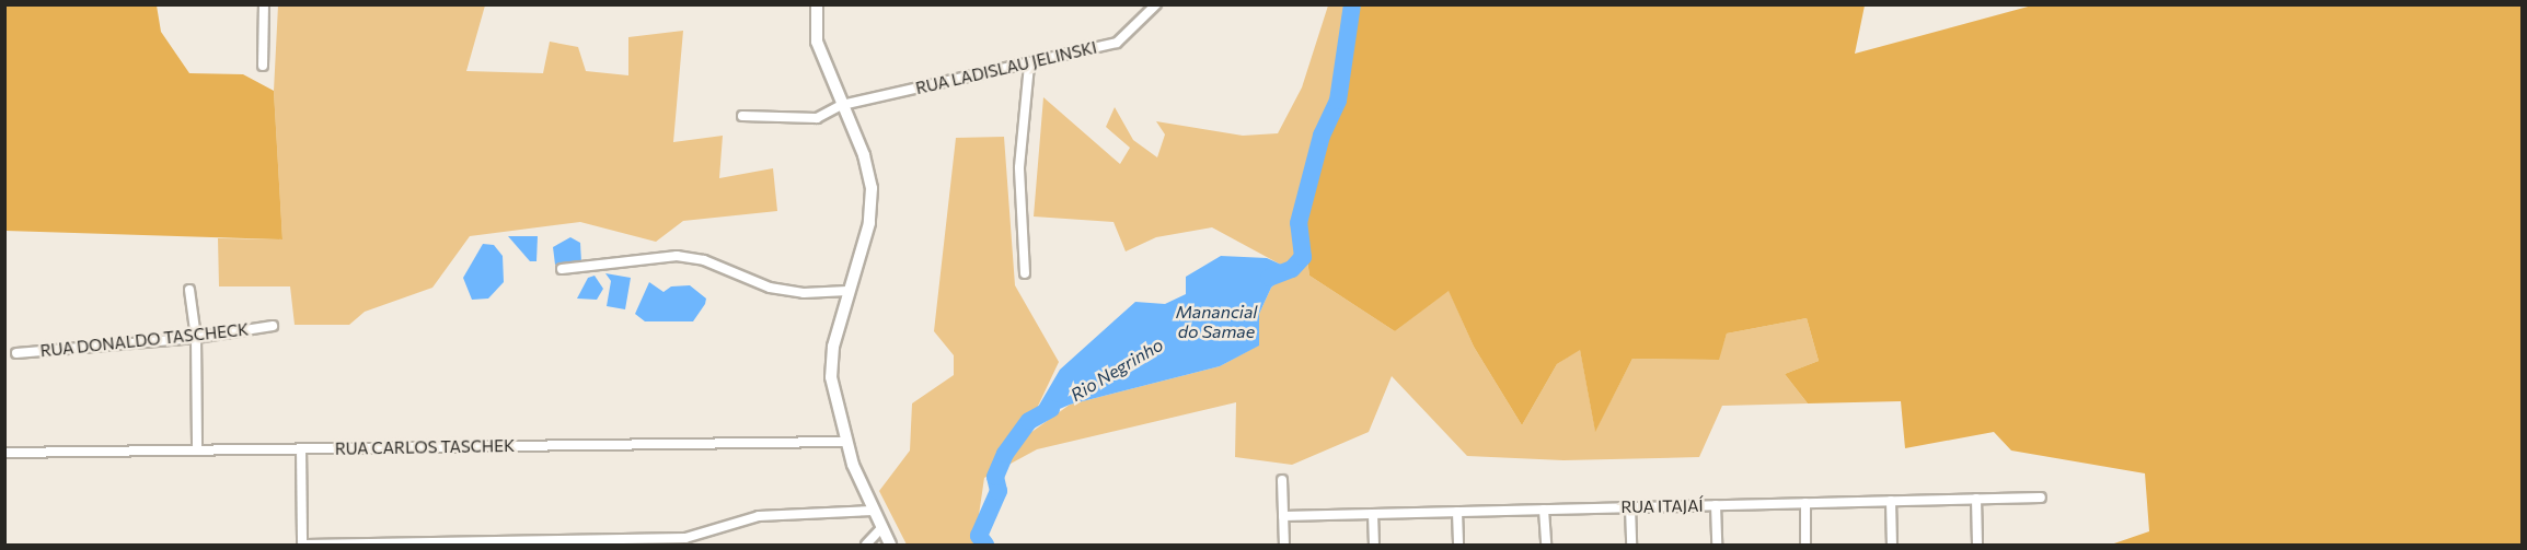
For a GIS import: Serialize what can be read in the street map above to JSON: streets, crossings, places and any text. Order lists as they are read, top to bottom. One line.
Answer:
{"streets":{"street":["RUA LADISLAU JELINSKI","RUA DONALDO TASCHECK","RUA CARLOS TASCHEK","RUA ITAJAÍ"]},"water":["Manancial do Samae","Rio Negrinho"]}
